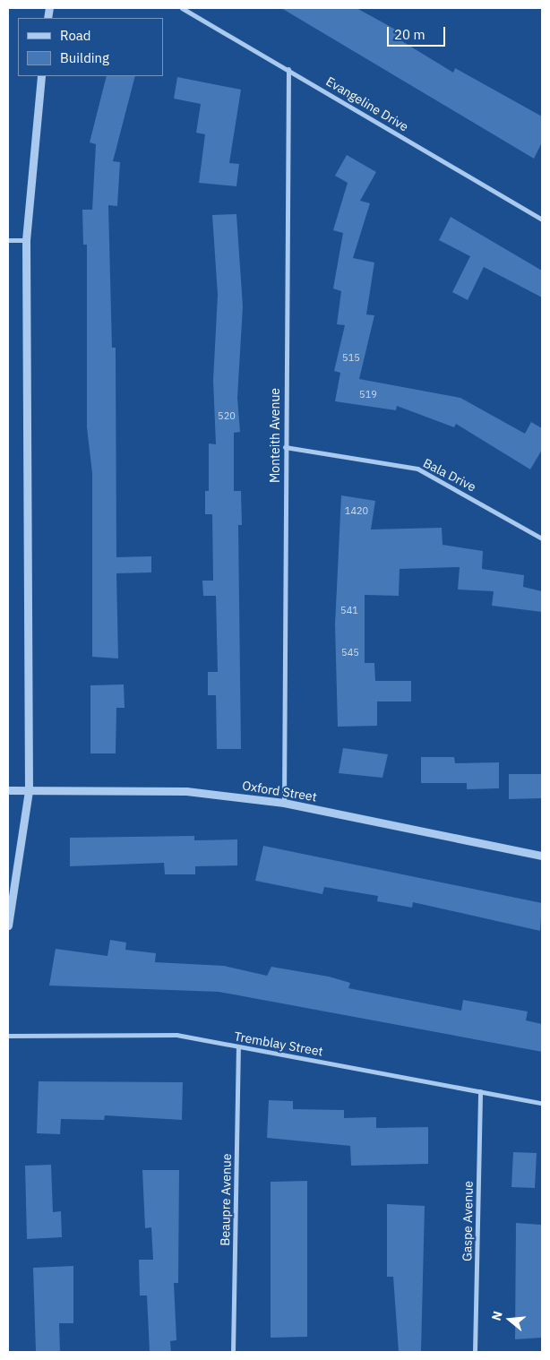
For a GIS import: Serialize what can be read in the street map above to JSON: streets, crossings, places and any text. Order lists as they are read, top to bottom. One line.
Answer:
{"streets":{"street":["Evangeline Drive","Monteith Avenue","Bala Drive","Oxford Street","Tremblay Street","Beaupre Avenue","Gaspe Avenue"]},"crossings":[["Evangeline Drive","Monteith Avenue"],["Monteith Avenue","Bala Drive"],["Monteith Avenue","Oxford Street"],["Tremblay Street","Beaupre Avenue"],["Tremblay Street","Gaspe Avenue"]],"house_numbers":["515","519","520","1420","541","545"],"legend":["Road","Building"],"scale_bar":"20 m","north":"left"}
